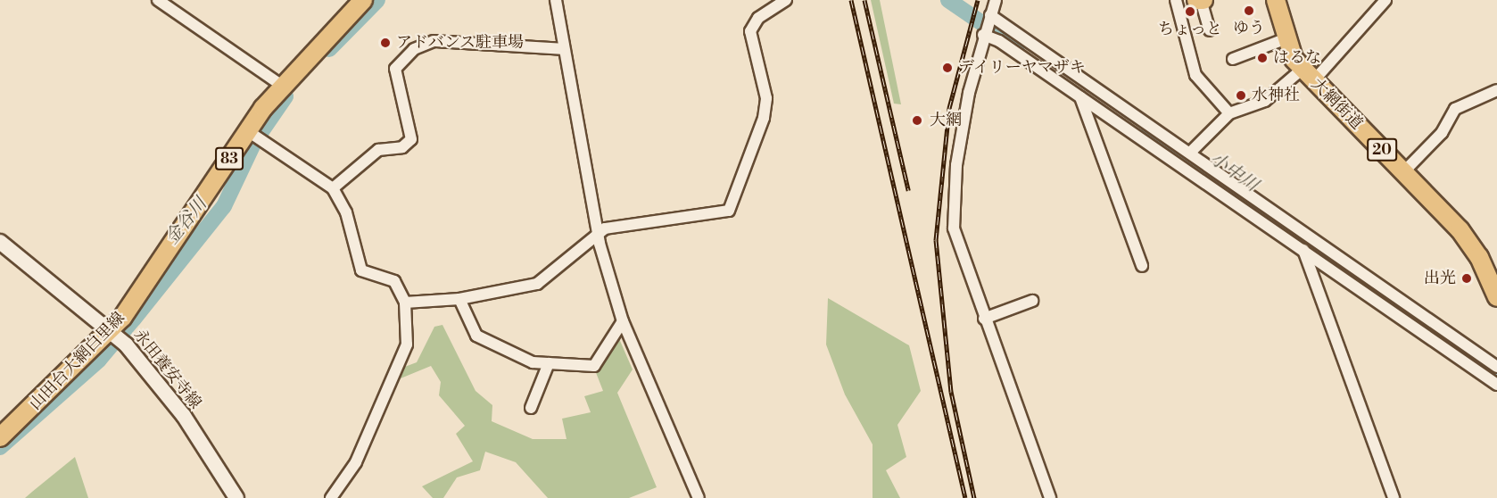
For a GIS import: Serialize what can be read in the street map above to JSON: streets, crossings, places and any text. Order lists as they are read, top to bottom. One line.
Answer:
{"streets":{"main road":["大網街道","20","83","山田台大網白里線"],"street":["永田養安寺線"]},"crossings":[["山田台大網白里線","永田養安寺線"]],"water":["小中川","金谷川"],"places":["ゆう","ちょっと","アドバンス駐車場","はるな","デイリーヤマザキ","水神社","大網","出光"]}
